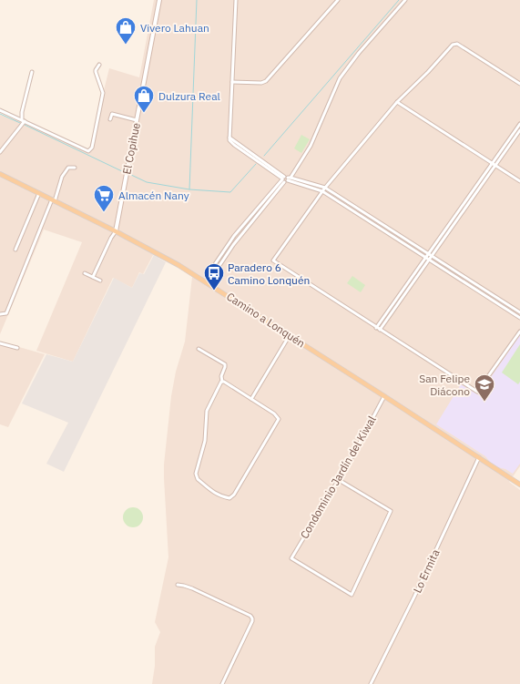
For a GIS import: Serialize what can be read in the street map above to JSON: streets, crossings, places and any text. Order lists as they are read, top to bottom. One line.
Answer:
{"streets":{"main road":["El Copihue","Camino a Lonquén"],"street":["Condominio Jardín del Kiwal","Lo Ermita"]},"crossings":[["El Copihue","Camino a Lonquén"],["Camino a Lonquén","Condominio Jardín del Kiwal"],["Camino a Lonquén","Lo Ermita"]],"places":{"shop":["Vivero Lahuan","Dulzura Real"],"supermarket":["Almacén Nany"],"bus stop":["Paradero 6 Camino Lonquén"],"school or university":["San Felipe Diácono"]}}
